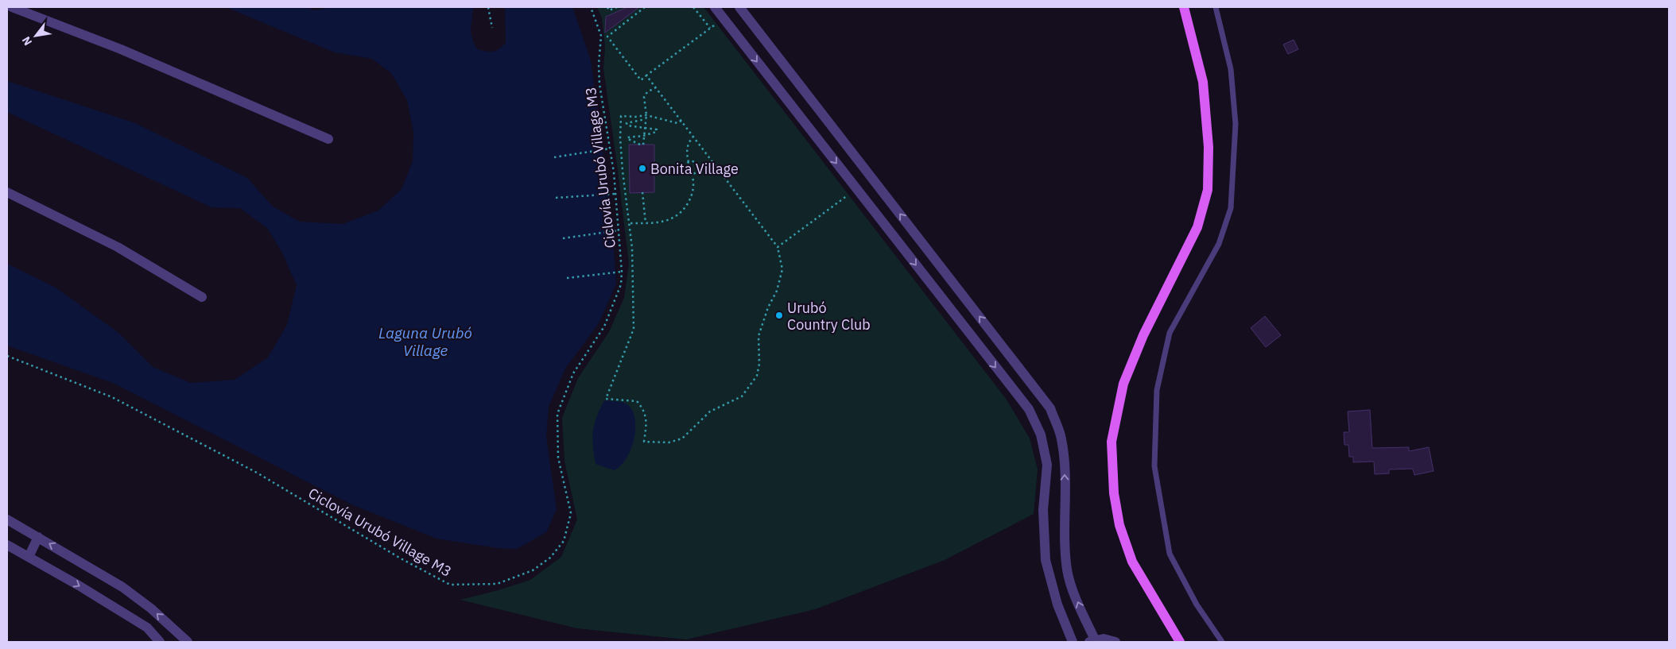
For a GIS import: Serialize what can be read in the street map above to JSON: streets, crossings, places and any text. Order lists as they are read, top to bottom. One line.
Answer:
{"streets":{"path":["Ciclovía Urubó Village M3"]},"water":["Laguna Urubó Village"],"places":["Bonita Village","Urubó Country Club"],"north":"bottom left"}
